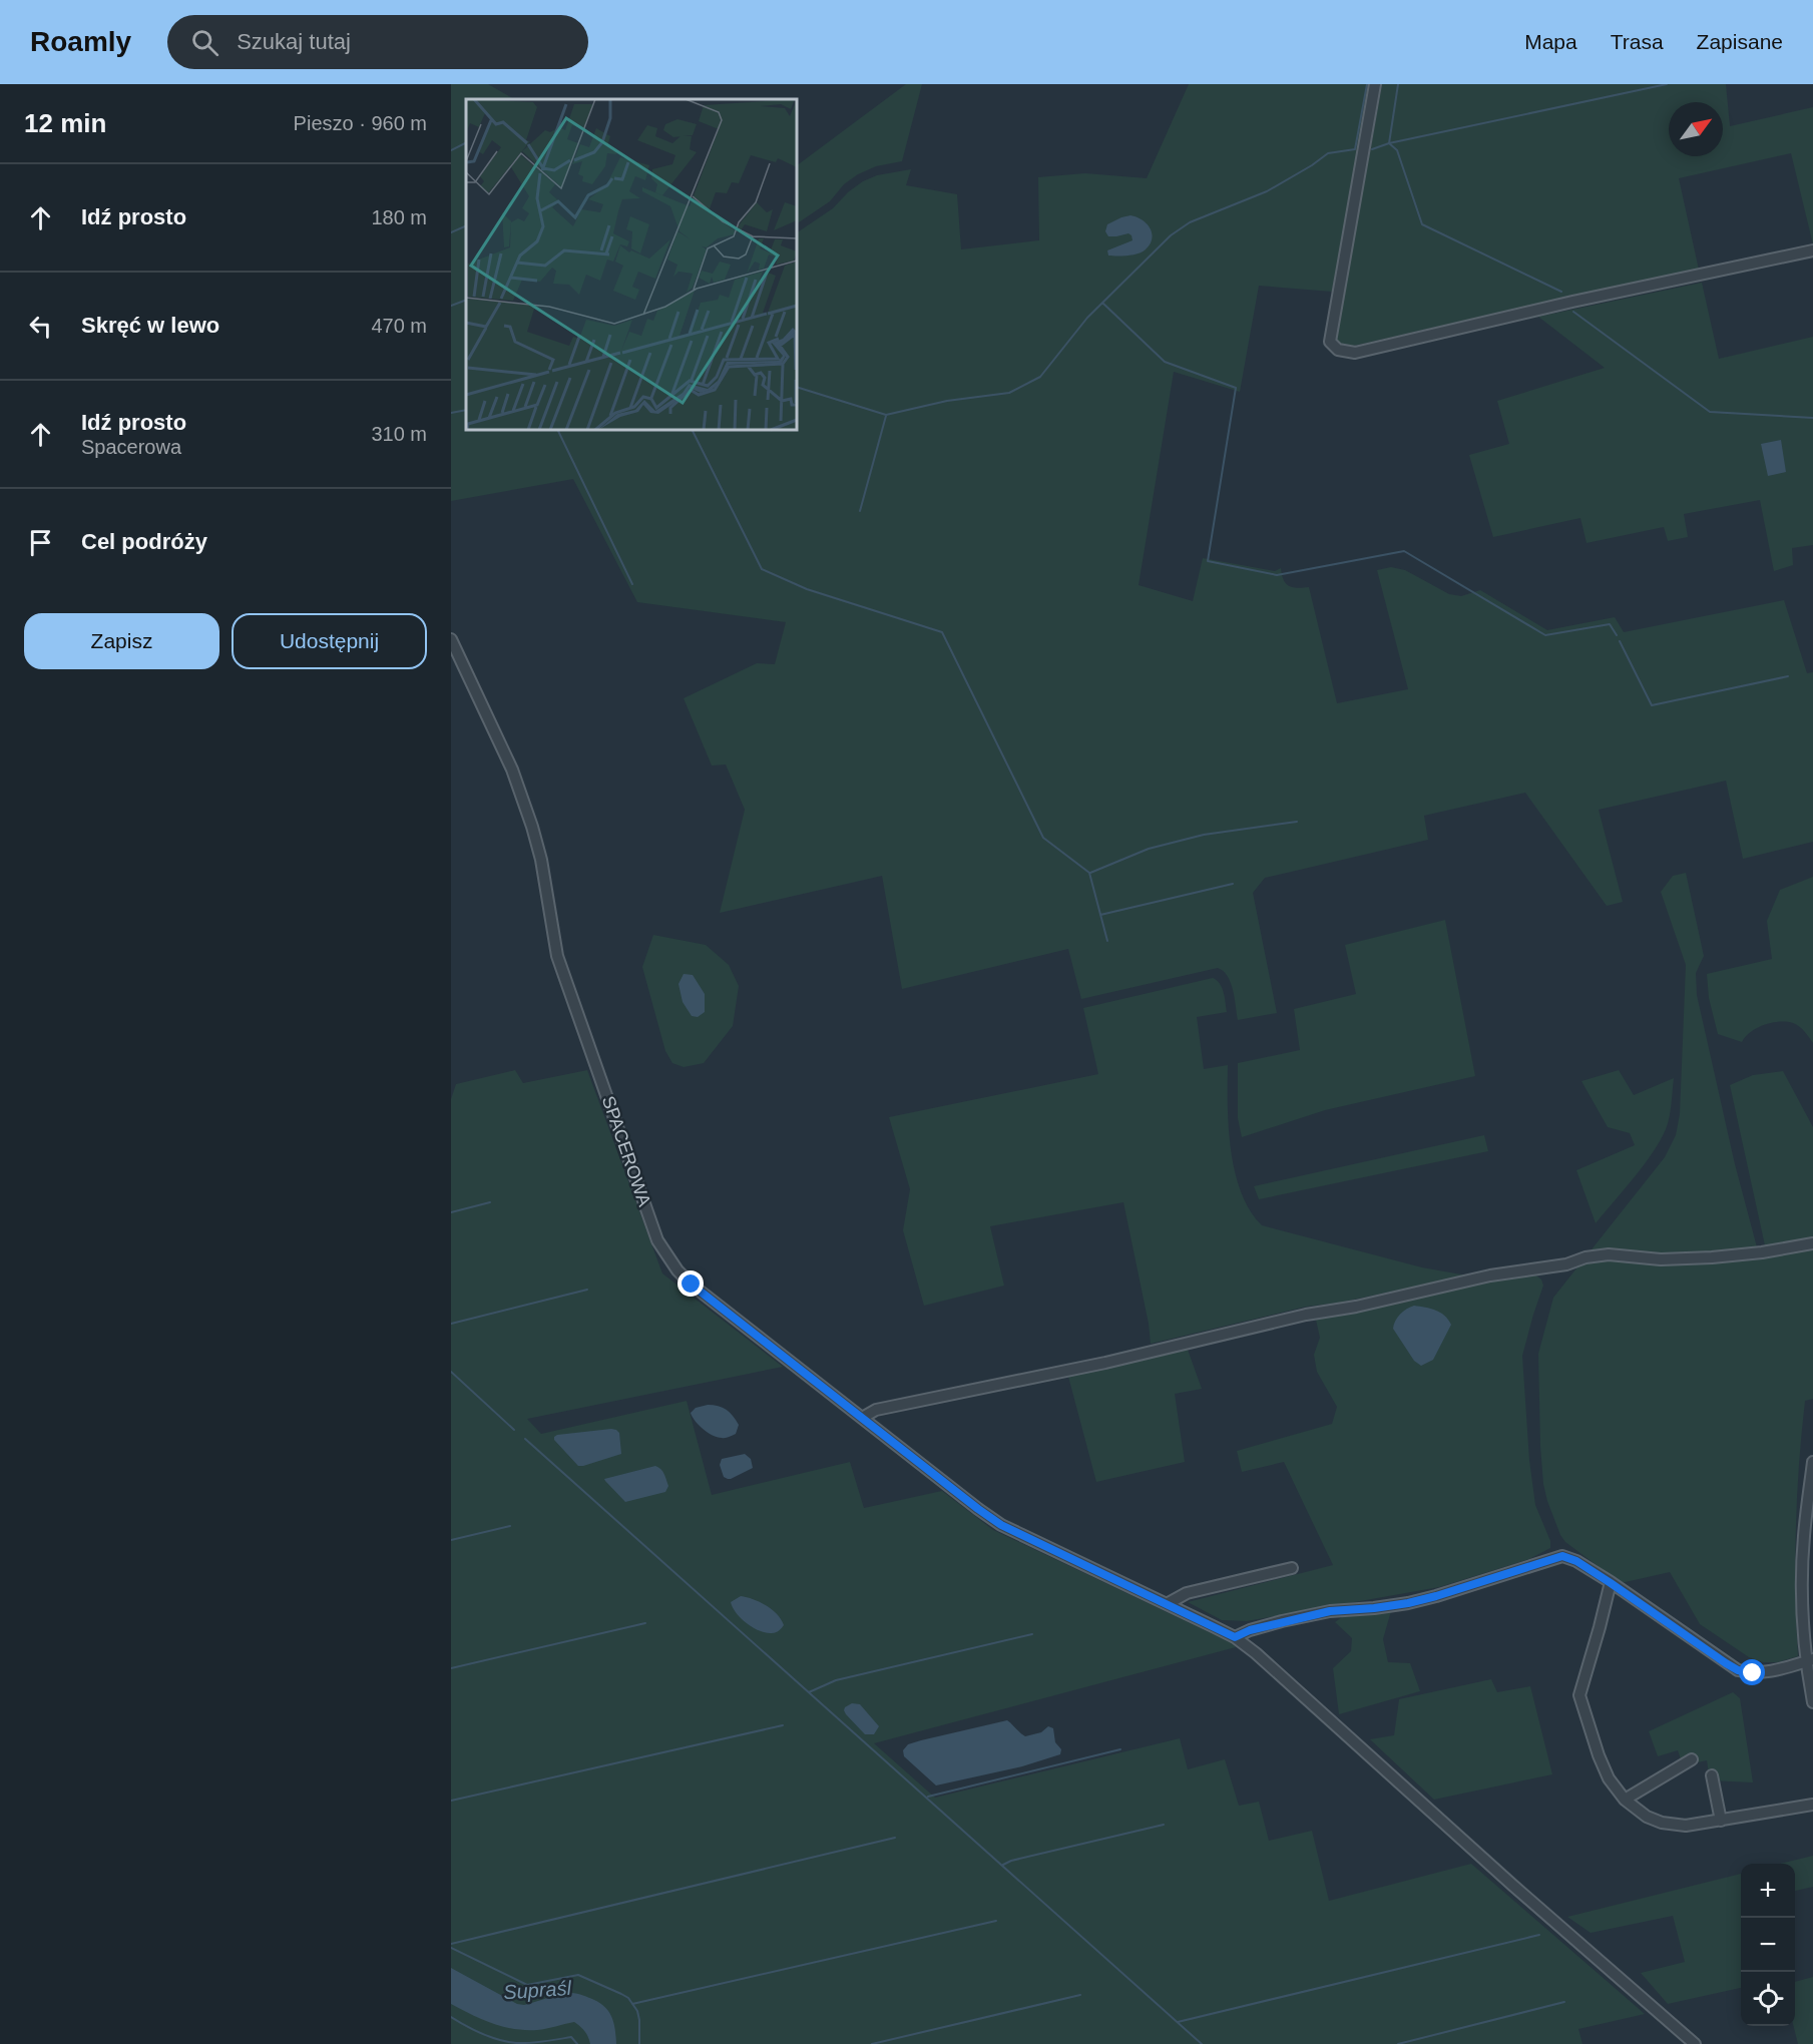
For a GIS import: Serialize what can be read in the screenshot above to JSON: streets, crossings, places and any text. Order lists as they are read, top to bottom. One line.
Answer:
{"streets":{"street":["SPACEROWA"]},"water":["Supraśl"],"north":"top right","page":{"header":"Roamly","search":"Szukaj tutaj","nav":["Mapa","Trasa","Zapisane"],"heading":["12 min","Pieszo · 960 m"],"list":[["Idź prosto","180 m"],["Skręć w lewo","470 m"],["Idź prosto","Spacerowa","310 m"],"Cel podróży"],"buttons":["Zapisz","Udostępnij"],"map_buttons":["+","−"]}}
